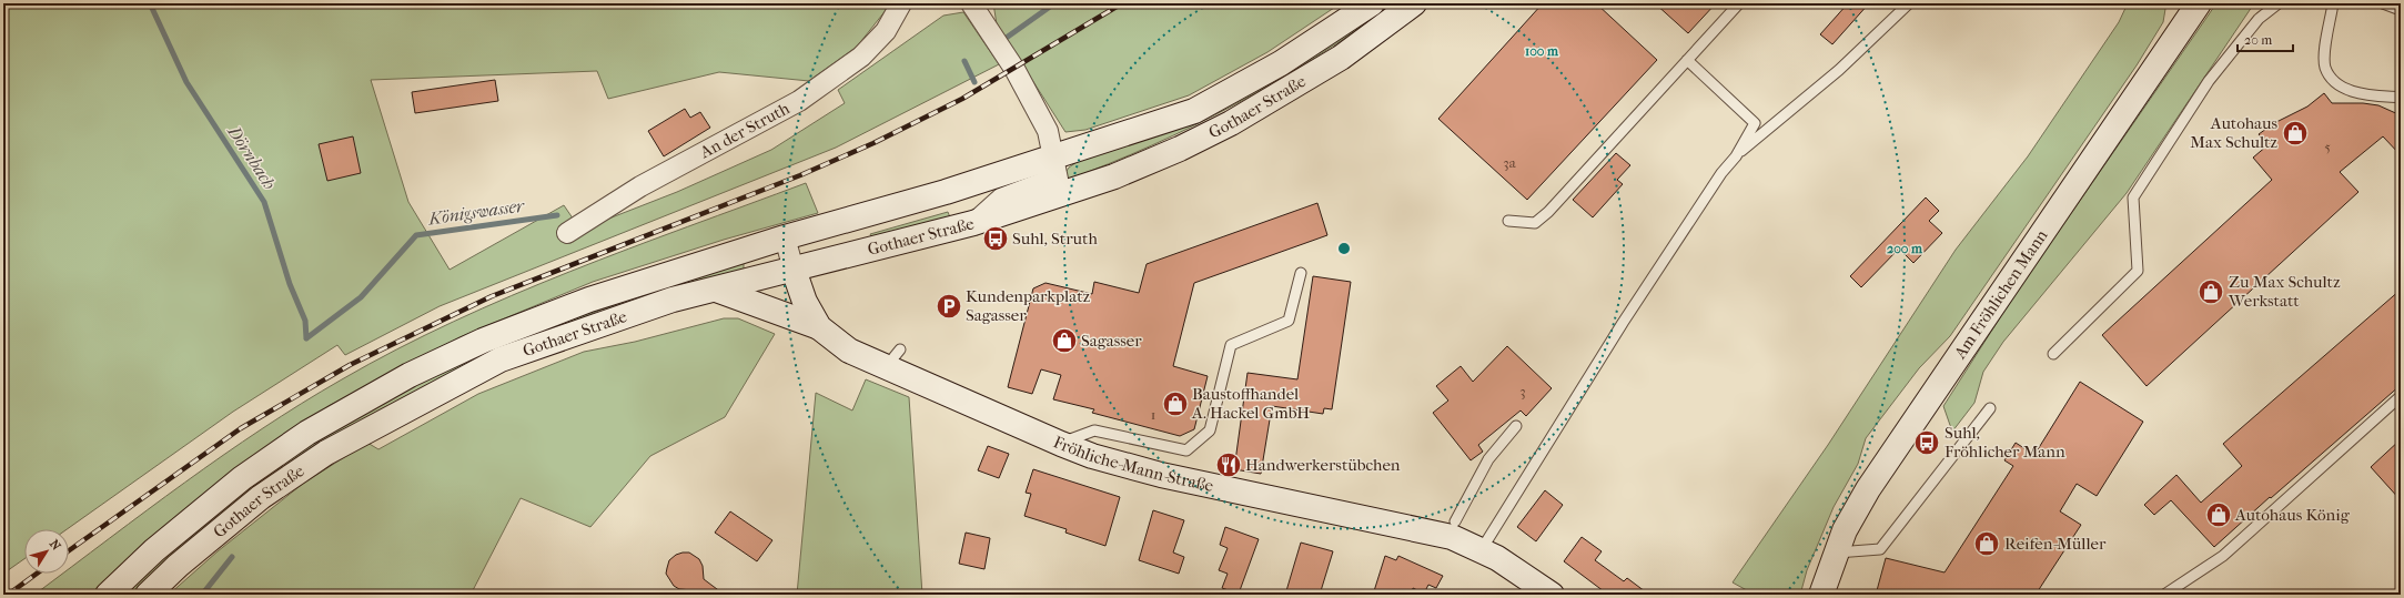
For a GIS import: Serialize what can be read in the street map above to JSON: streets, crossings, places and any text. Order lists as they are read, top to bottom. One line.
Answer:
{"streets":{"main road":["Gothaer Straße","Am Fröhlichen Mann","Fröhliche-Mann-Straße"],"street":["An der Struth"]},"crossings":[["Gothaer Straße","Fröhliche-Mann-Straße"]],"water":["Dörnbach","Königswasser"],"places":{"shop":["Autohaus Max Schultz","Zu Max Schultz Werkstatt","Sagasser","Baustoffhandel A. Hackel GmbH","Autohaus König","Reifen-Müller"],"bus stop":["Suhl, Struth","Suhl, Fröhlicher Mann"],"parking":["Kundenparkplatz Sagasser"],"restaurant":["Handwerkerstübchen"]},"house_numbers":["5","3a","3","1"],"scale_bar":"20 m","north":"top right","rings":["100 m","200 m"]}
